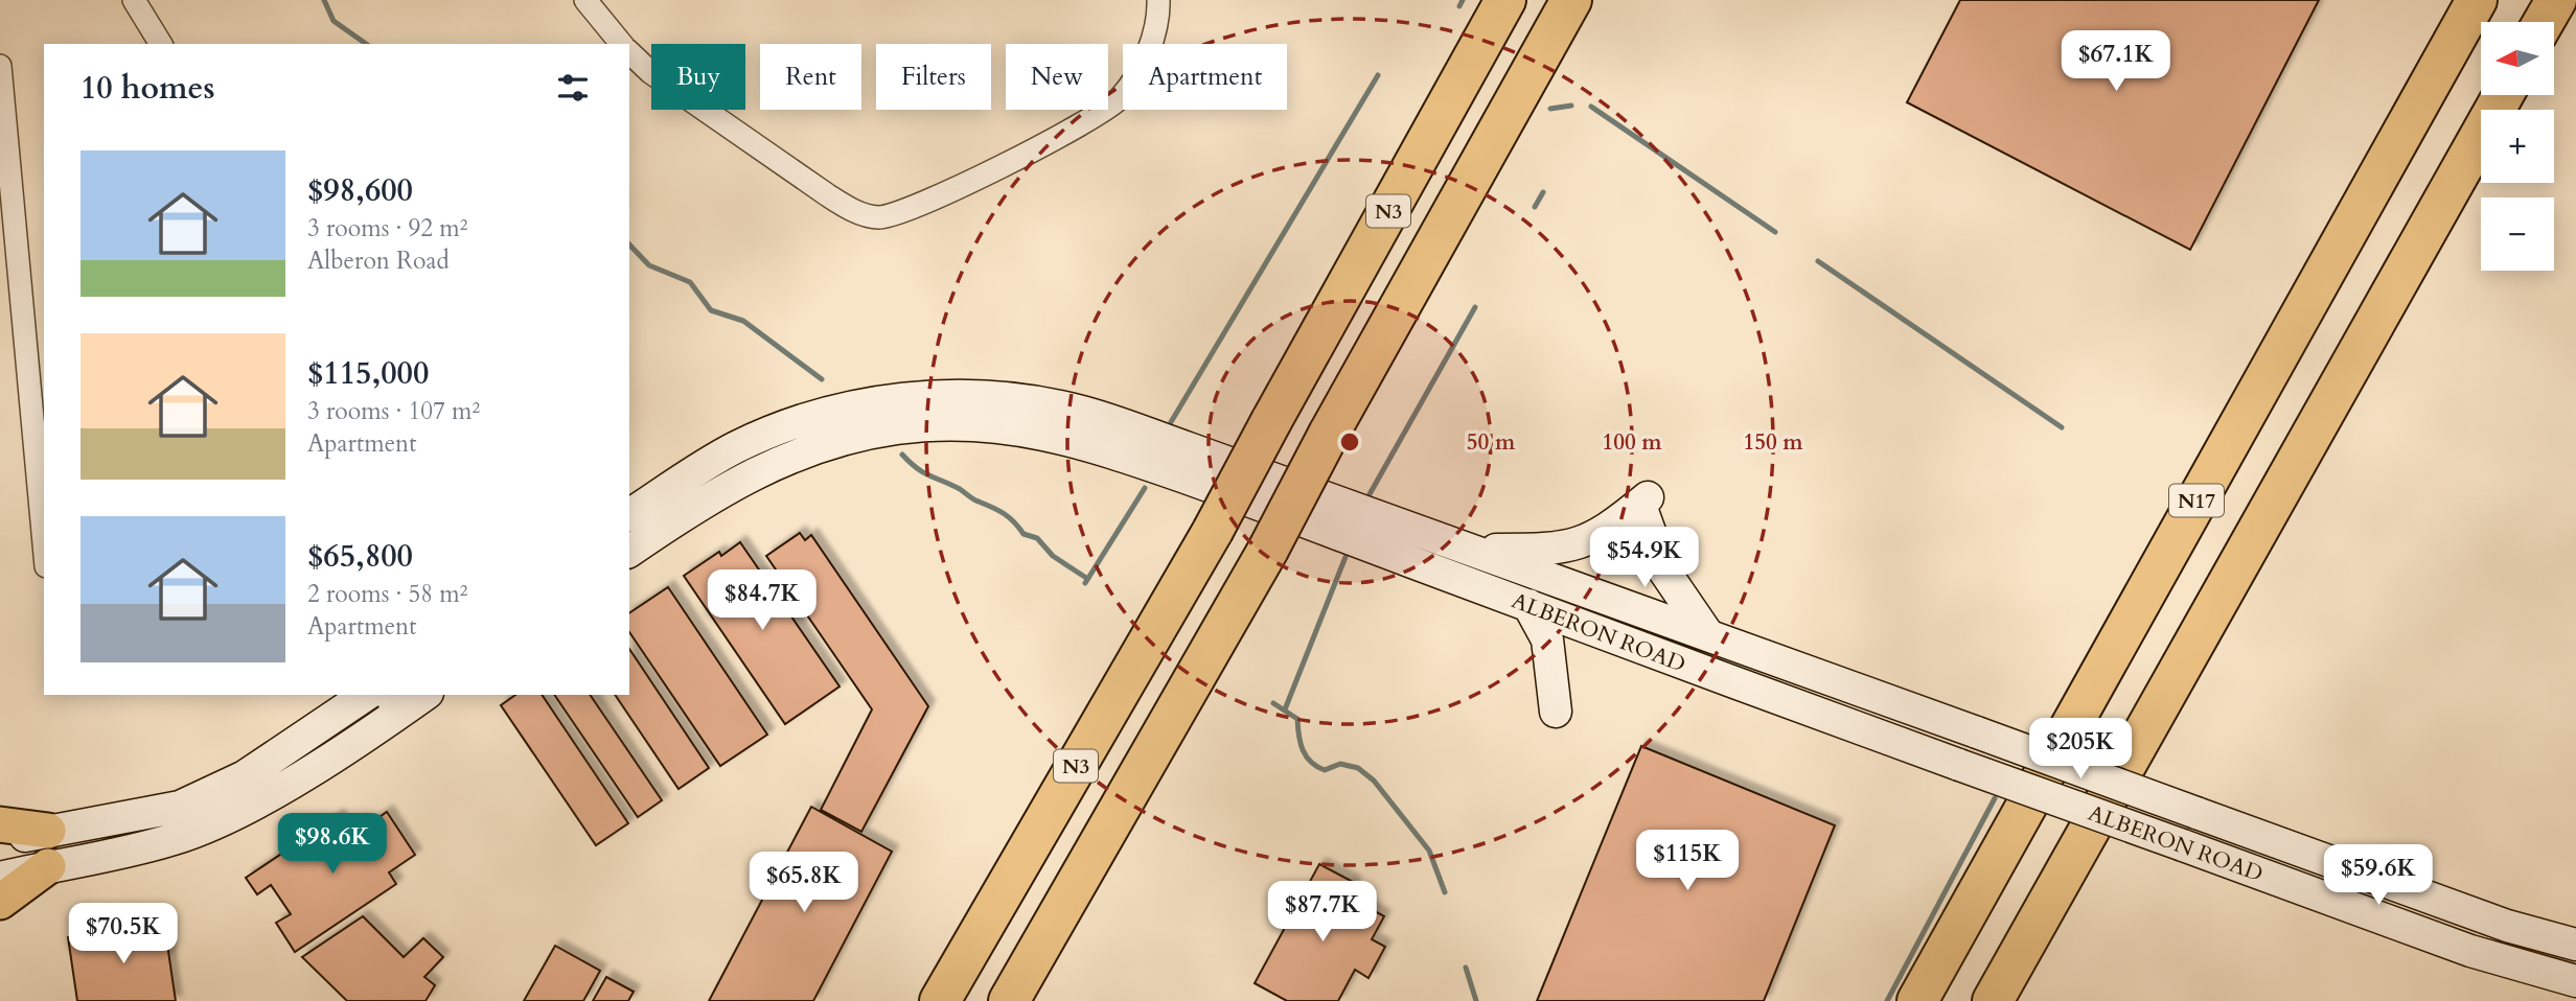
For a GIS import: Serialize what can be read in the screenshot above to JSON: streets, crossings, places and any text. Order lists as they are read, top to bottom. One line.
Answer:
{"streets":{"highway":["N3","N17"],"main road":["ALBERON ROAD"]},"north":"left","page":{"map_buttons":["+","−"],"price":["$67.1K","$54.9K","$84.7K","$205K","$98.6K","$115K","$59.6K","$65.8K","$87.7K","$70.5K"],"chip":["Buy","Rent","Filters","New","Apartment"],"heading":"10 homes","list":[{"name":"$98,600","note":"3 rooms · 92 m² · Alberon Road"},{"name":"$115,000","note":"3 rooms · 107 m² · Apartment"},{"name":"$65,800","note":"2 rooms · 58 m² · Apartment"}]},"rings":["50 m","100 m","150 m"]}
